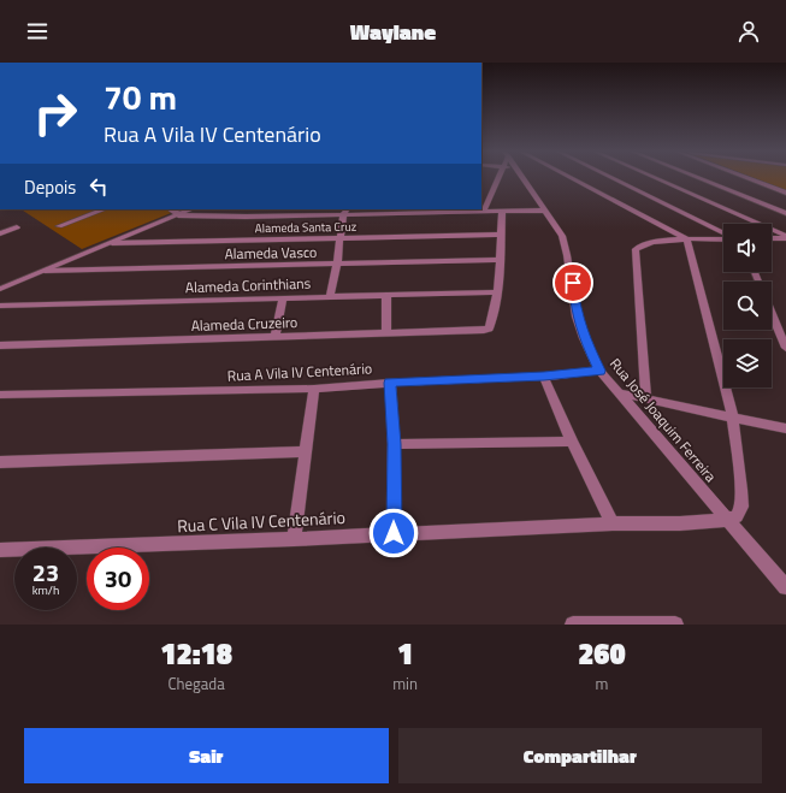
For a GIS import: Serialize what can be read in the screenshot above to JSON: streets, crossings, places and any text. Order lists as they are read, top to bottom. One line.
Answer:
{"streets":{"street":["Alameda Santa Cruz","Alameda Vasco","Alameda Corinthians","Alameda Cruzeiro","Rua A Vila IV Centenário","Rua José Joaquim Ferreira","Rua C Vila IV Centenário"]},"crossings":[["Alameda Corinthians","Alameda Cruzeiro"],["Rua A Vila IV Centenário","Rua José Joaquim Ferreira"],["Rua José Joaquim Ferreira","Rua C Vila IV Centenário"]],"page":{"header":"Waylane","turn":["70 m","Rua A Vila IV Centenário"],"then":"Depois","speed":"23 km/h","limit":"30","eta":["12:18","Chegada","1","min","260","m"],"buttons":["Sair","Compartilhar"]}}
